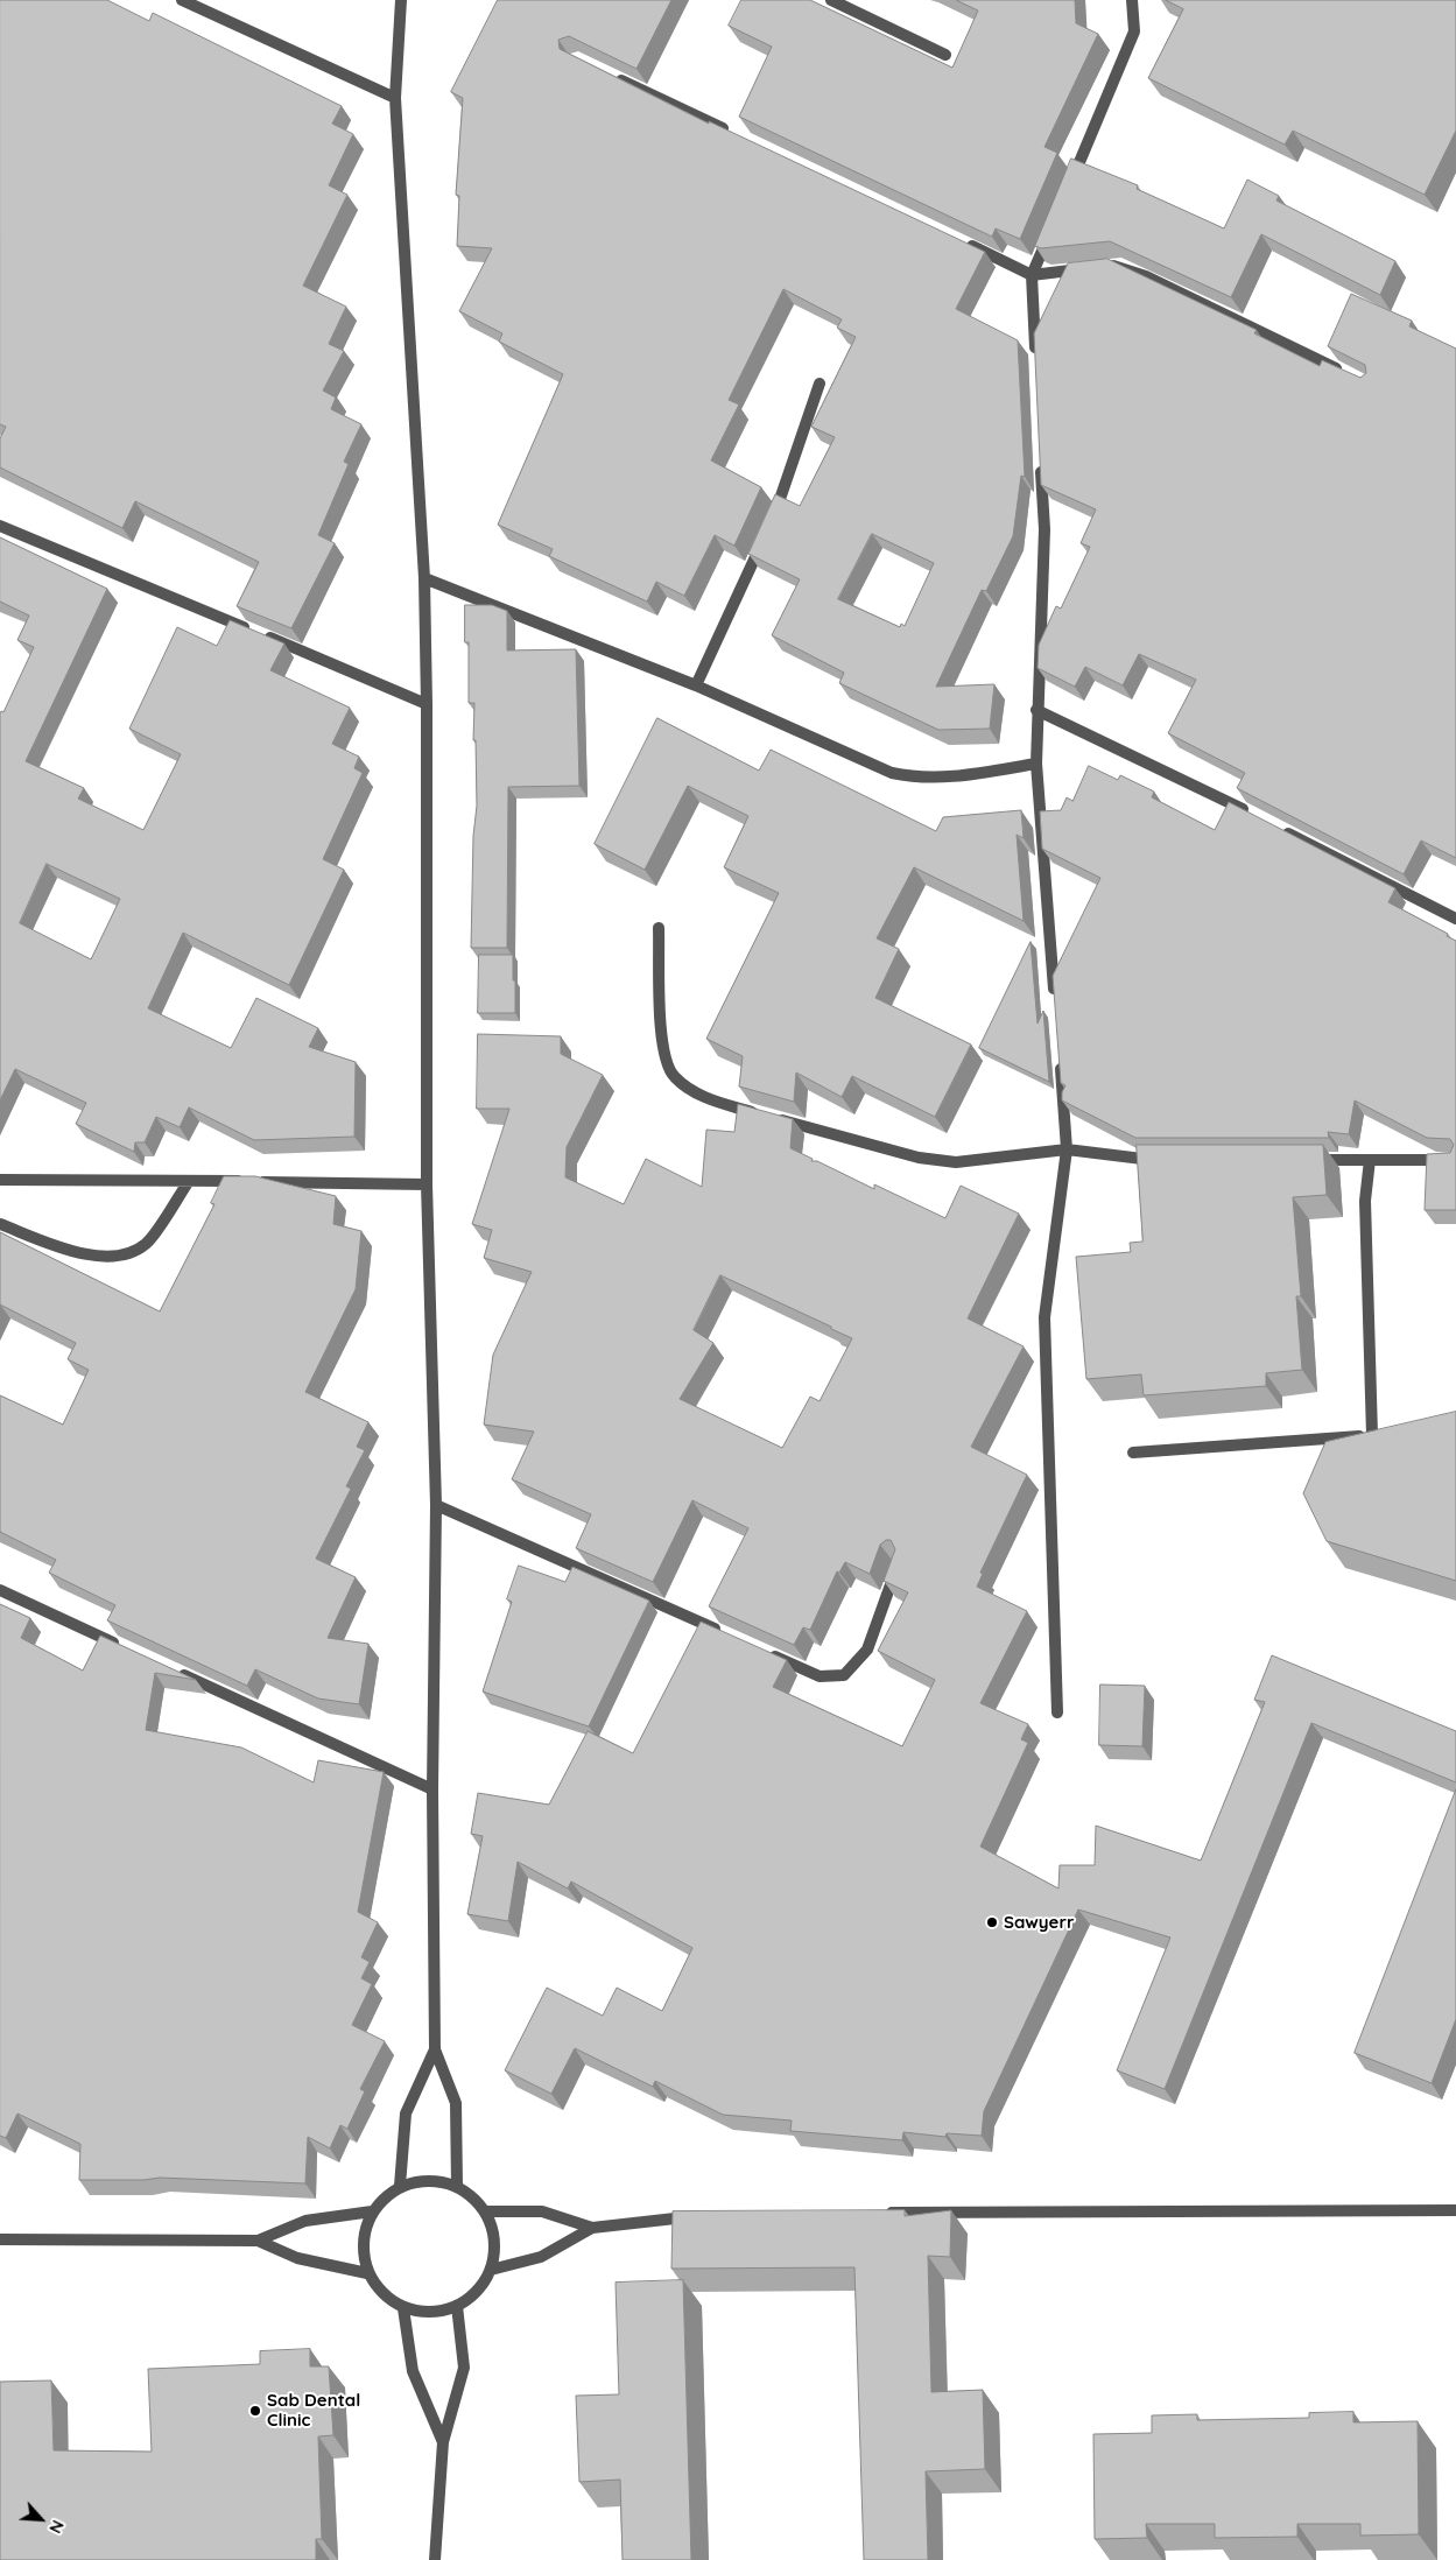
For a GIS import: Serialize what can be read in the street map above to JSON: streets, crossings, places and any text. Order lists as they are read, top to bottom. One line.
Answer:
{"places":["Sawyerr","Sab Dental Clinic"],"north":"bottom right"}
